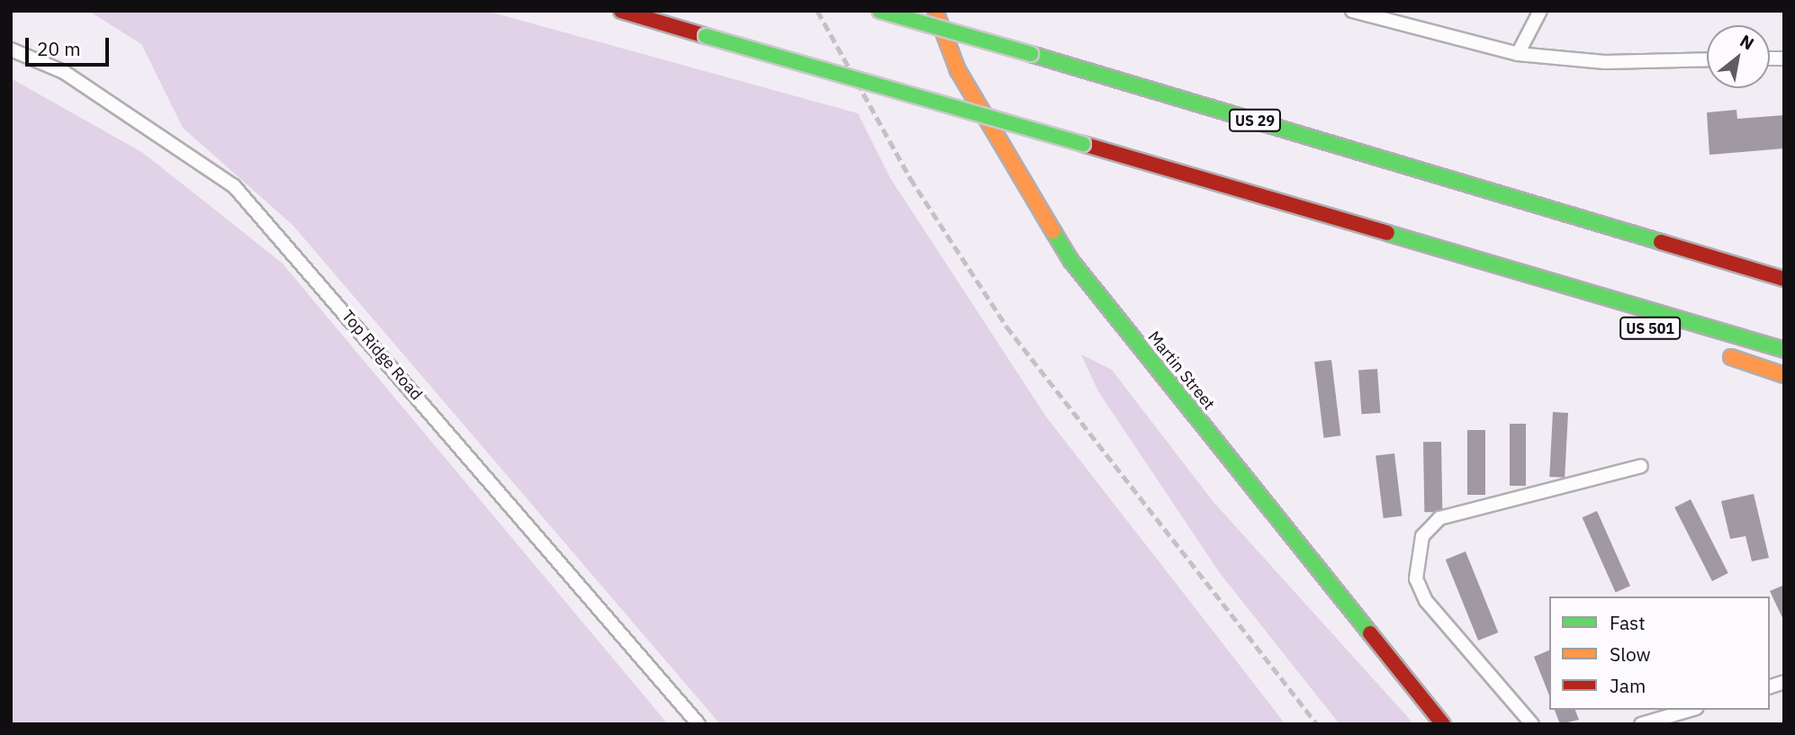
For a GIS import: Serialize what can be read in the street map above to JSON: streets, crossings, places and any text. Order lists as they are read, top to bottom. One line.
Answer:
{"streets":{"main road":["US 29","US 501","Martin Street"],"lane":["Top Ridge Road"]},"legend":["Fast","Slow","Jam"],"scale_bar":"20 m","north":"top right"}
